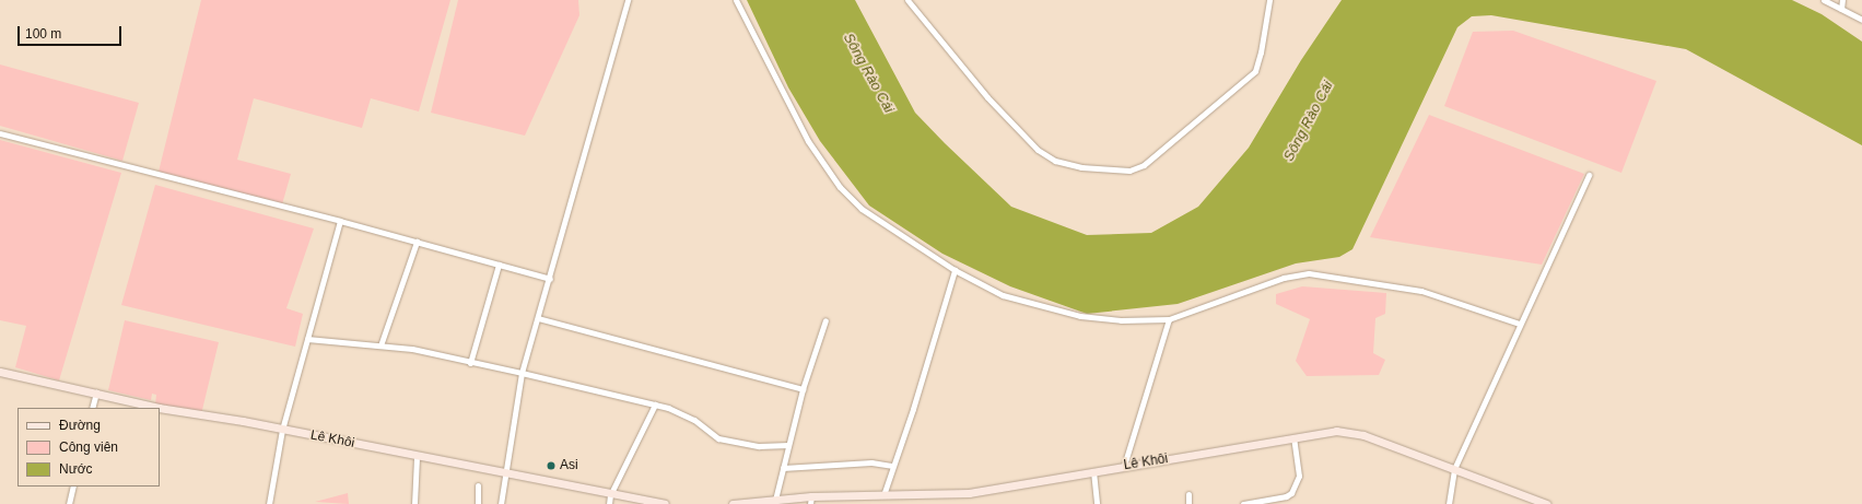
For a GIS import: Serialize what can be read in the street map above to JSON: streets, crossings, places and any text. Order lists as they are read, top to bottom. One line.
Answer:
{"streets":{"street":["Lê Khôi"]},"water":["Sông Rào Cái"],"places":["Asi"],"legend":["Đường","Công viên","Nước"],"scale_bar":"100 m"}
